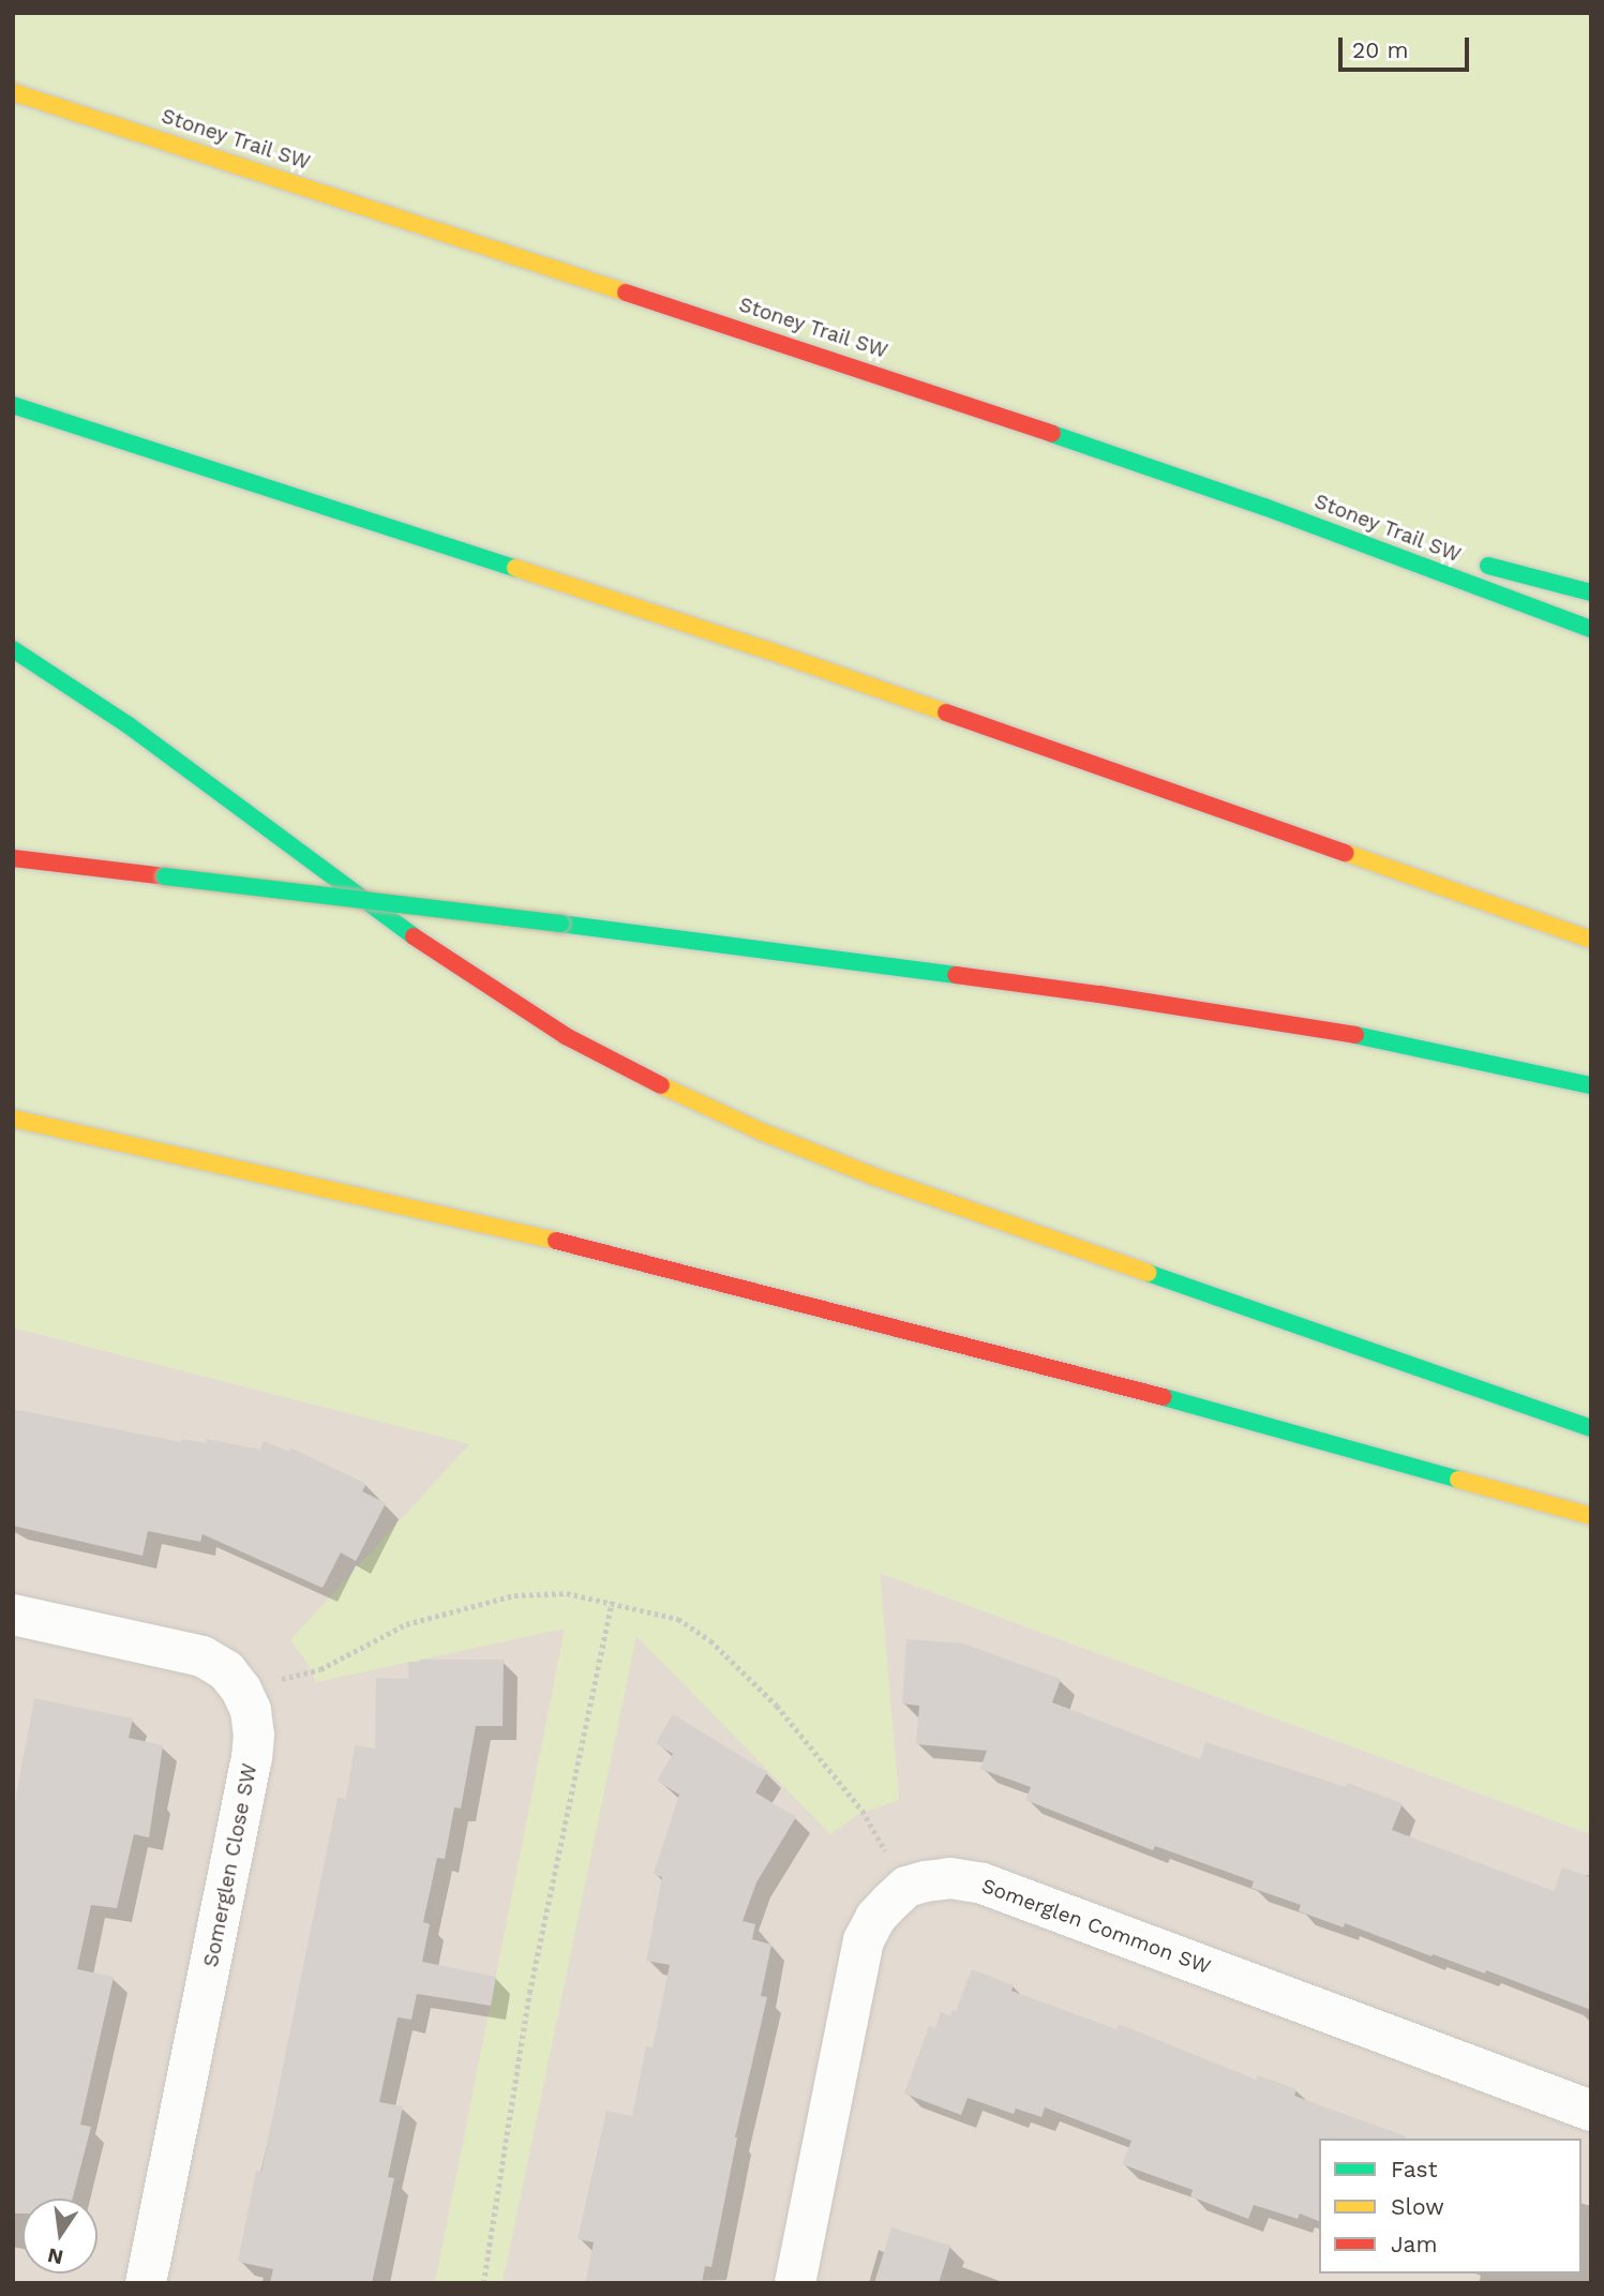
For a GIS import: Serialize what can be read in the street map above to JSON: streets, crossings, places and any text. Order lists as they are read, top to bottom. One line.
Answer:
{"streets":{"main road":["Stoney Trail SW"],"street":["Somerglen Close SW","Somerglen Common SW"]},"legend":["Fast","Slow","Jam"],"scale_bar":"20 m","north":"bottom"}
